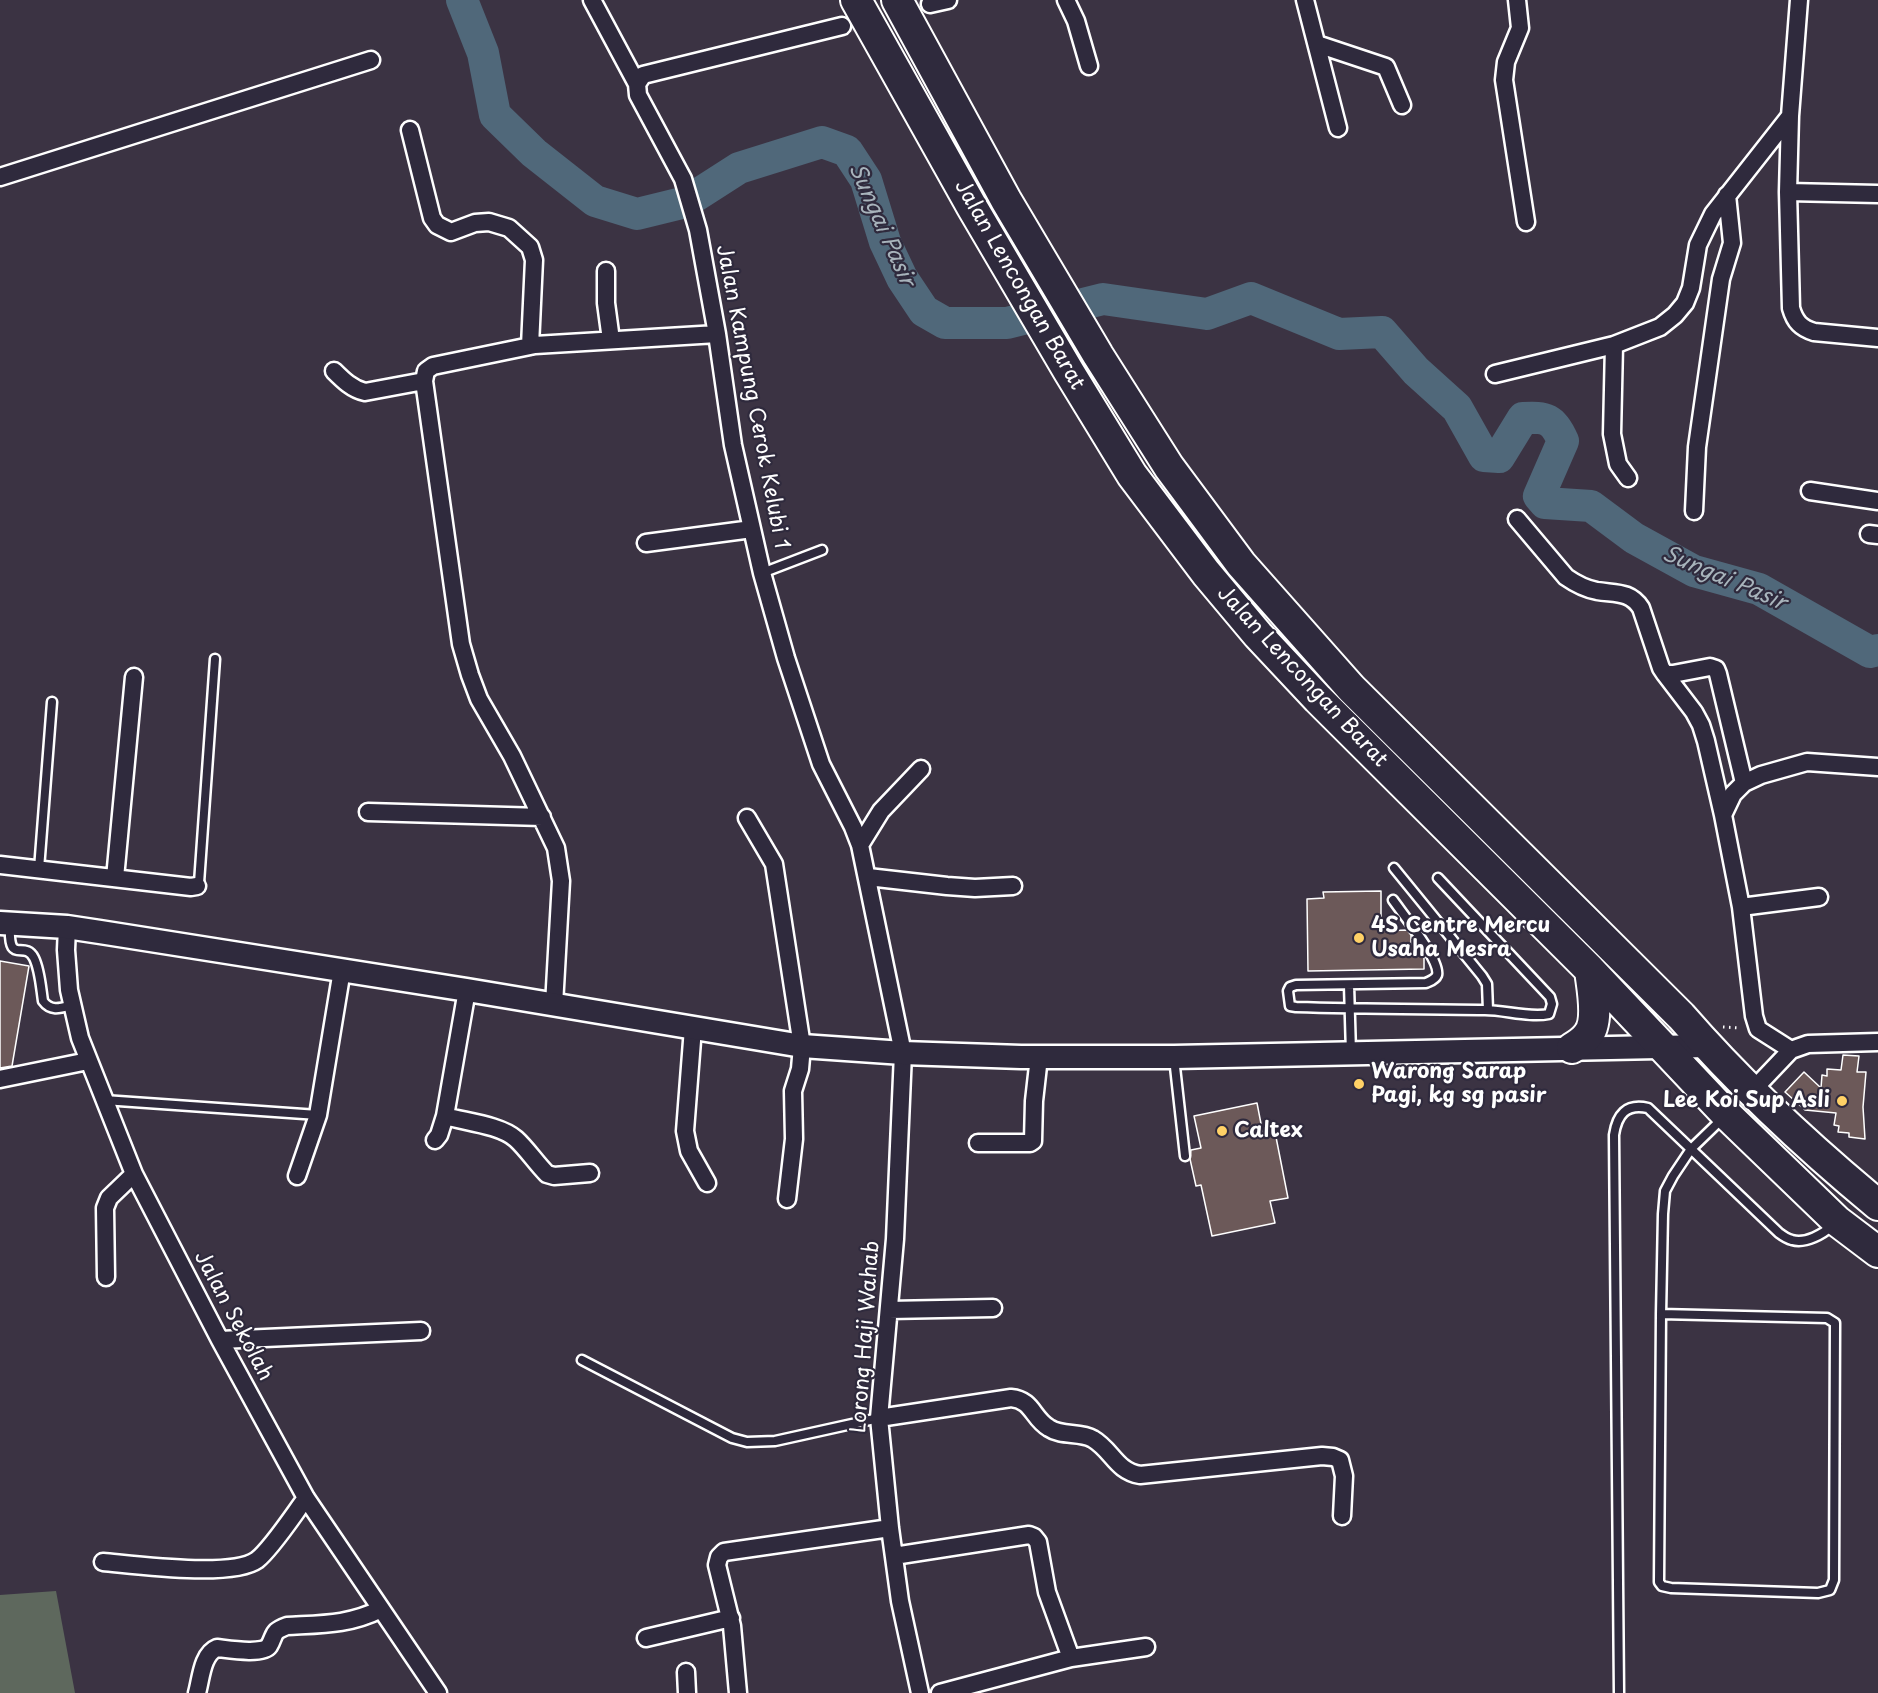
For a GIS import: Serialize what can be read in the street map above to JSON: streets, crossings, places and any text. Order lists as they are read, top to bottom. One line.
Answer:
{"streets":{"highway":["Jalan Lencongan Barat"],"street":["Jalan Kampung Cerok Kelubi 1","Jalan Sekolah","Lorong Haji Wahab"]},"crossings":[["Jalan Kampung Cerok Kelubi 1","Lorong Haji Wahab"]],"water":["Sungai Pasir"],"places":["4S Centre Mercu Usaha Mesra","Warong Sarap Pagi, kg sg pasir","Lee Koi Sup Asli","Caltex"]}
